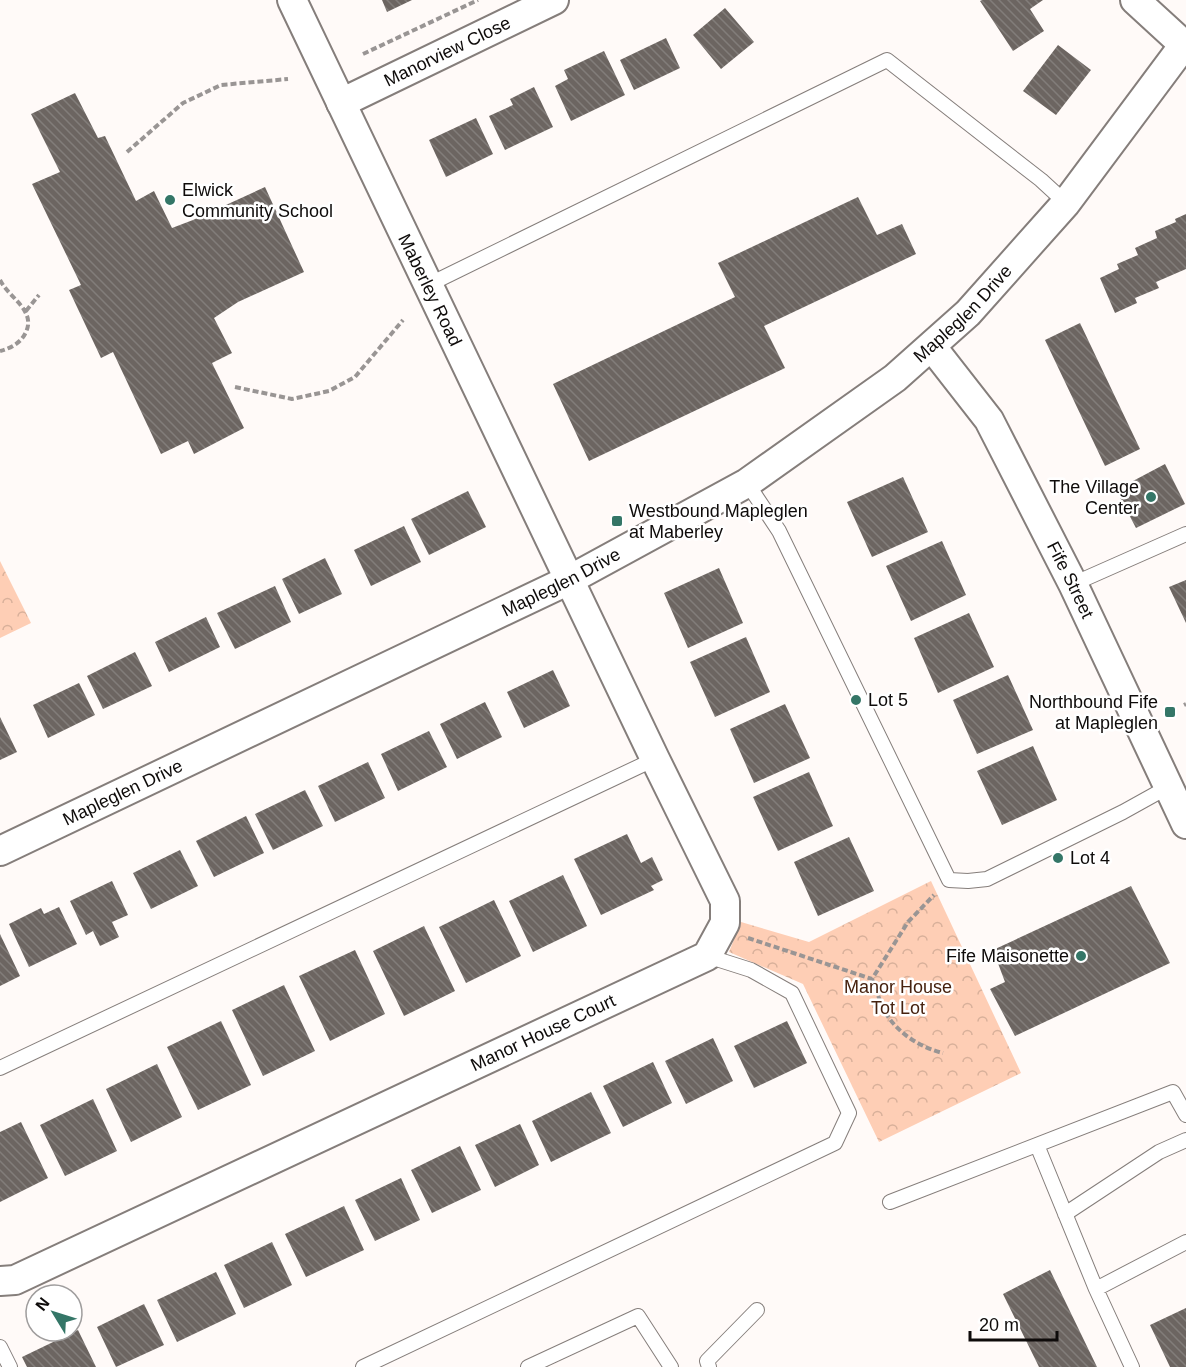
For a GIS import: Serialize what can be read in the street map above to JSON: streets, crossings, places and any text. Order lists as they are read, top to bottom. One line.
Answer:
{"streets":{"street":["Manorview Close","Maberley Road","Mapleglen Drive","Fife Street","Manor House Court"]},"crossings":[["Manorview Close","Maberley Road"],["Maberley Road","Mapleglen Drive"],["Mapleglen Drive","Fife Street"]],"parks":["Manor House Tot Lot"],"places":{"other":["Elwick Community School","The Village Center","Lot 5","Lot 4","Fife Maisonette"],"transit":["Westbound Mapleglen at Maberley","Northbound Fife at Mapleglen"]},"scale_bar":"20 m","north":"top left"}
